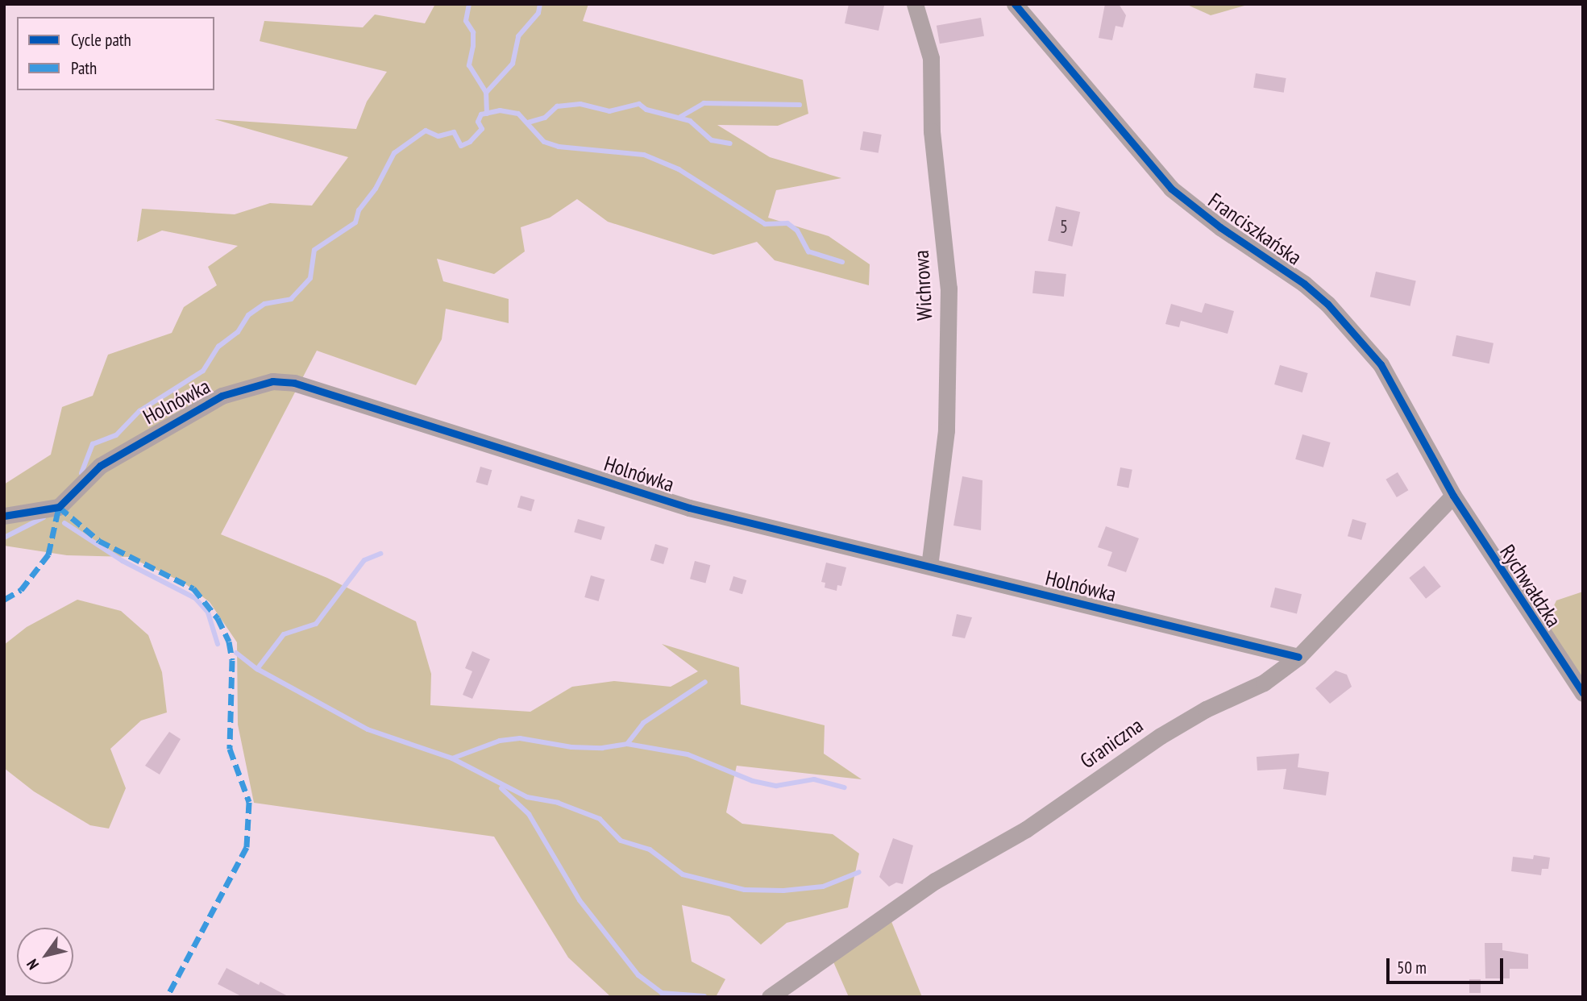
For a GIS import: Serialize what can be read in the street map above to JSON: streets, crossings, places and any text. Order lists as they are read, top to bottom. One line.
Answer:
{"streets":{"street":["Franciszkańska","Wichrowa","Holnówka","Rychwałdzka","Graniczna"]},"crossings":[["Franciszkańska","Rychwałdzka"],["Franciszkańska","Graniczna"],["Wichrowa","Holnówka"],["Holnówka","Graniczna"],["Rychwałdzka","Graniczna"]],"house_numbers":["5"],"legend":["Cycle path","Path"],"scale_bar":"50 m","north":"bottom left"}
